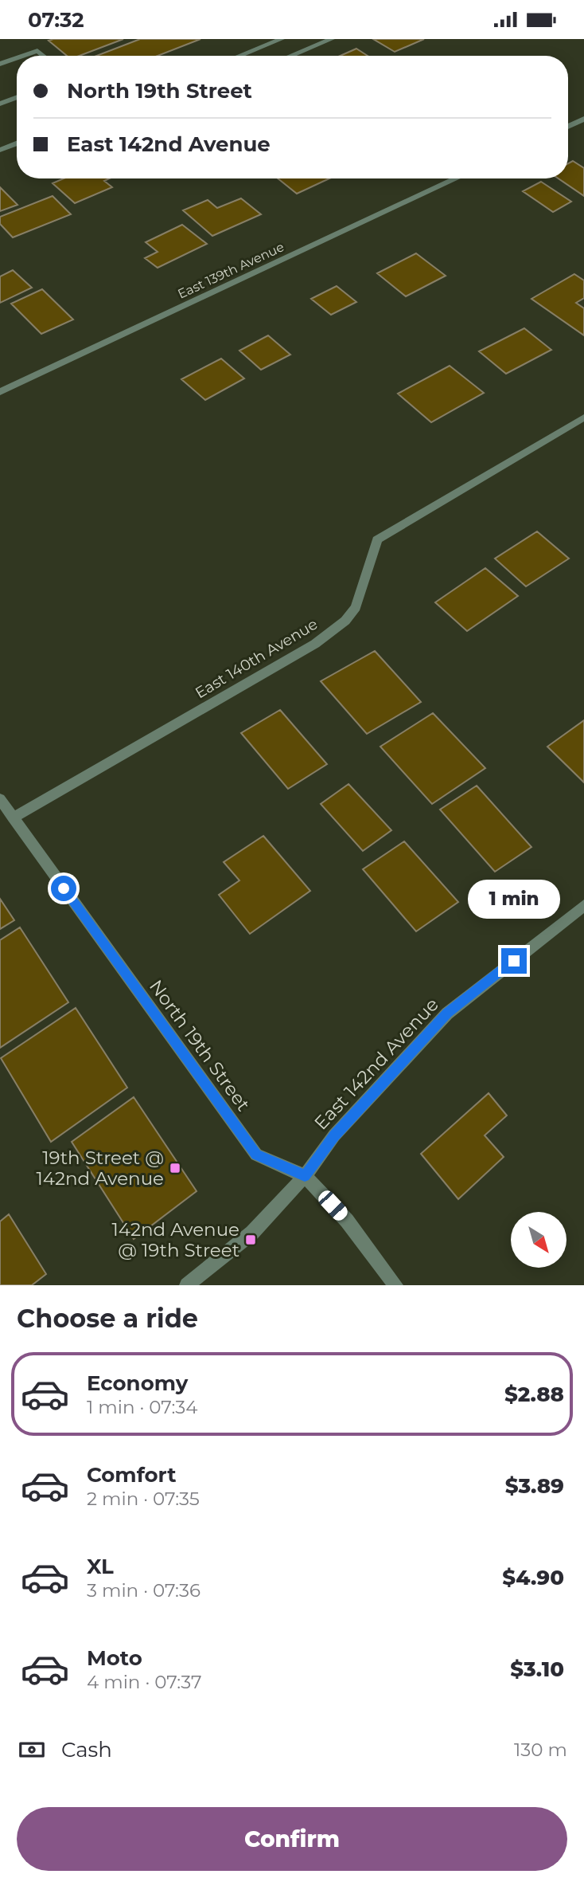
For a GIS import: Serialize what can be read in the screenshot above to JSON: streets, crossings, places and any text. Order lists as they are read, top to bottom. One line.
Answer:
{"streets":{"street":["East 139th Avenue","East 140th Avenue","North 19th Street","East 142nd Avenue"]},"crossings":[["East 140th Avenue","North 19th Street"],["North 19th Street","East 142nd Avenue"]],"places":{"transit":["19th Street @ 142nd Avenue","142nd Avenue @ 19th Street"]},"north":"bottom right","page":{"status":"07:32","banner":["North 19th Street","East 142nd Avenue"],"bubble":"1 min","heading":"Choose a ride","list":[{"name":"Economy","note":"1 min · 07:34","value":"$2.88"},{"name":"Comfort","note":"2 min · 07:35","value":"$3.89"},{"name":"XL","note":"3 min · 07:36","value":"$4.90"},{"name":"Moto","note":"4 min · 07:37","value":"$3.10"}],"pay":["Cash","130 m"],"buttons":"Confirm"}}
